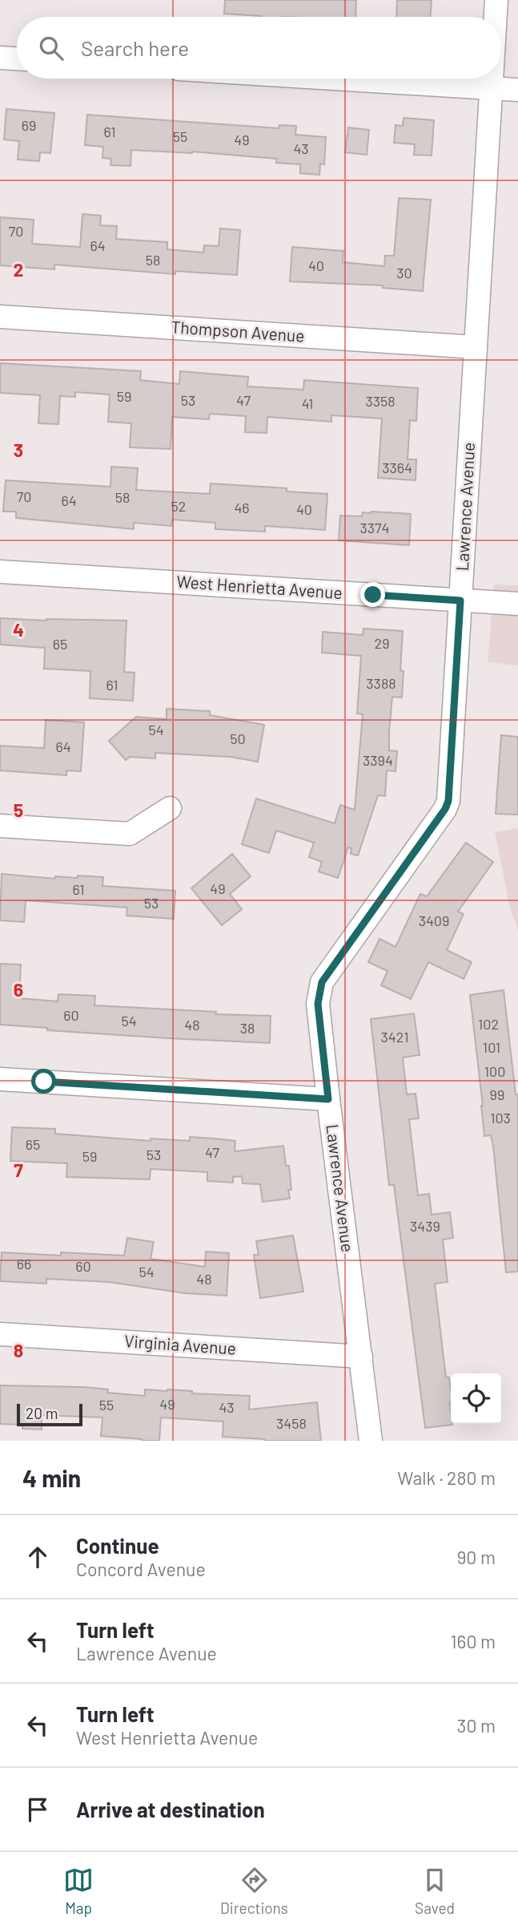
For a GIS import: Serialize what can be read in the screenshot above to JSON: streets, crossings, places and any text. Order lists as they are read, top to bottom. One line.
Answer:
{"streets":{"street":["Thompson Avenue","Lawrence Avenue","West Henrietta Avenue","Virginia Avenue"]},"crossings":[["Thompson Avenue","Lawrence Avenue"],["Lawrence Avenue","West Henrietta Avenue"],["Lawrence Avenue","Virginia Avenue"]],"house_numbers":["69","61","55","49","43","70","64","58","40","30","59","53","47","3358","41","3364","70","58","64","52","46","40","3374","29","65","3388","61","54","50","64","3394","49","61","53","3409","60","54","102","48","38","3421","101","100","99","103","65","47","53","59","3439","66","60","54","48","49","55","43","3458"],"scale_bar":"20 m","page":{"search":"Search here","scale":"20 m","heading":["4 min","Walk · 280 m"],"list":[["Continue","Concord Avenue","90 m"],["Turn left","Lawrence Avenue","160 m"],["Turn left","West Henrietta Avenue","30 m"],"Arrive at destination"],"nav":["Map","Directions","Saved"]},"grid":{"rows":["2","3","4","5","6","7","8"]}}
